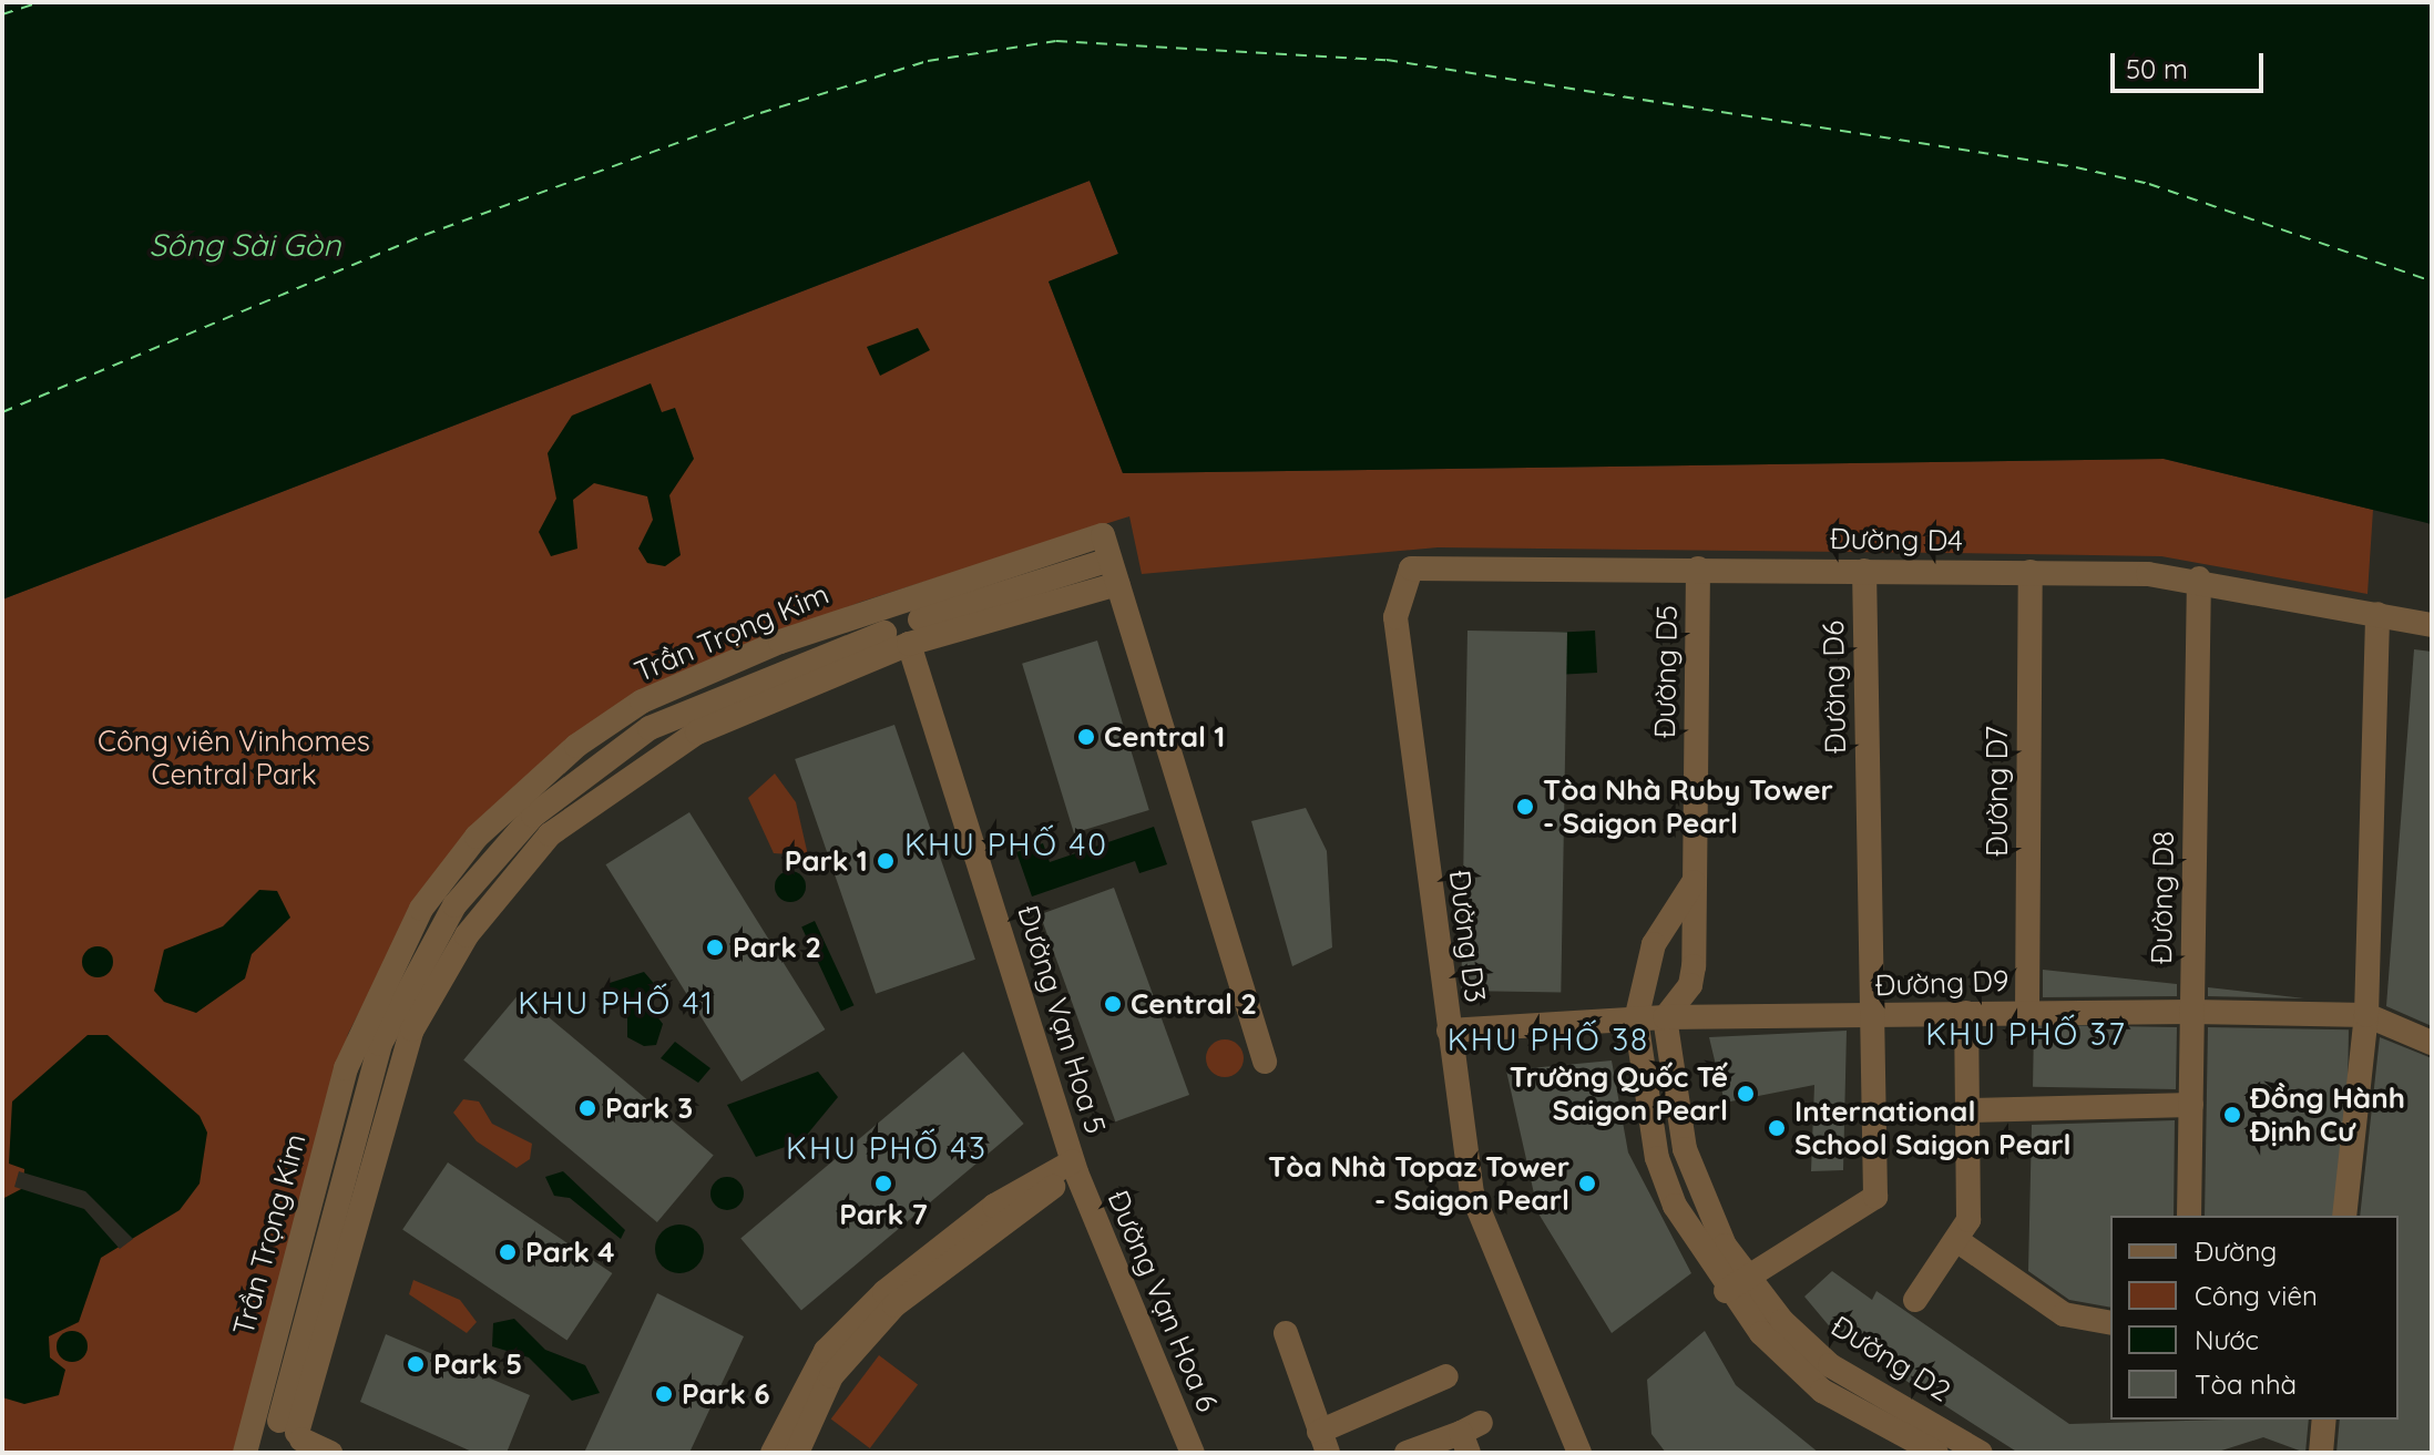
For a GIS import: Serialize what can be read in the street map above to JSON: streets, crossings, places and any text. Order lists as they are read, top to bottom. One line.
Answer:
{"streets":{"street":["Đường D4","Trần Trọng Kim","Đường D5","Đường D6","Đường D7","Đường D8","Đường D3","Đường D9","Đường Vạn Hoa 5","Đường Vạn Hoa 6","Đường D2"]},"crossings":[["Đường D4","Đường D5"],["Đường D4","Đường D6"],["Đường D4","Đường D7"],["Đường D4","Đường D8"],["Đường D4","Đường D3"],["Đường D5","Đường D9"],["Đường D5","Đường D2"],["Đường D6","Đường D9"],["Đường D6","Đường D2"],["Đường D7","Đường D9"],["Đường D8","Đường D9"],["Đường D3","Đường D9"],["Đường D9","Đường D2"],["Đường Vạn Hoa 5","Đường Vạn Hoa 6"]],"districts":["KHU PHỐ 40","KHU PHỐ 41","KHU PHỐ 37","KHU PHỐ 38","KHU PHỐ 43"],"water":["Sông Sài Gòn"],"parks":["Công viên Vinhomes Central Park"],"places":["Central 1","Tòa Nhà Ruby Tower - Saigon Pearl","Park 1","Park 2","Central 2","Trường Quốc Tế Saigon Pearl","Park 3","Đồng Hành Định Cư","International School Saigon Pearl","Park 7","Tòa Nhà Topaz Tower - Saigon Pearl","Park 4","Park 5","Park 6"],"legend":["Đường","Công viên","Nước","Tòa nhà"],"scale_bar":"50 m"}
